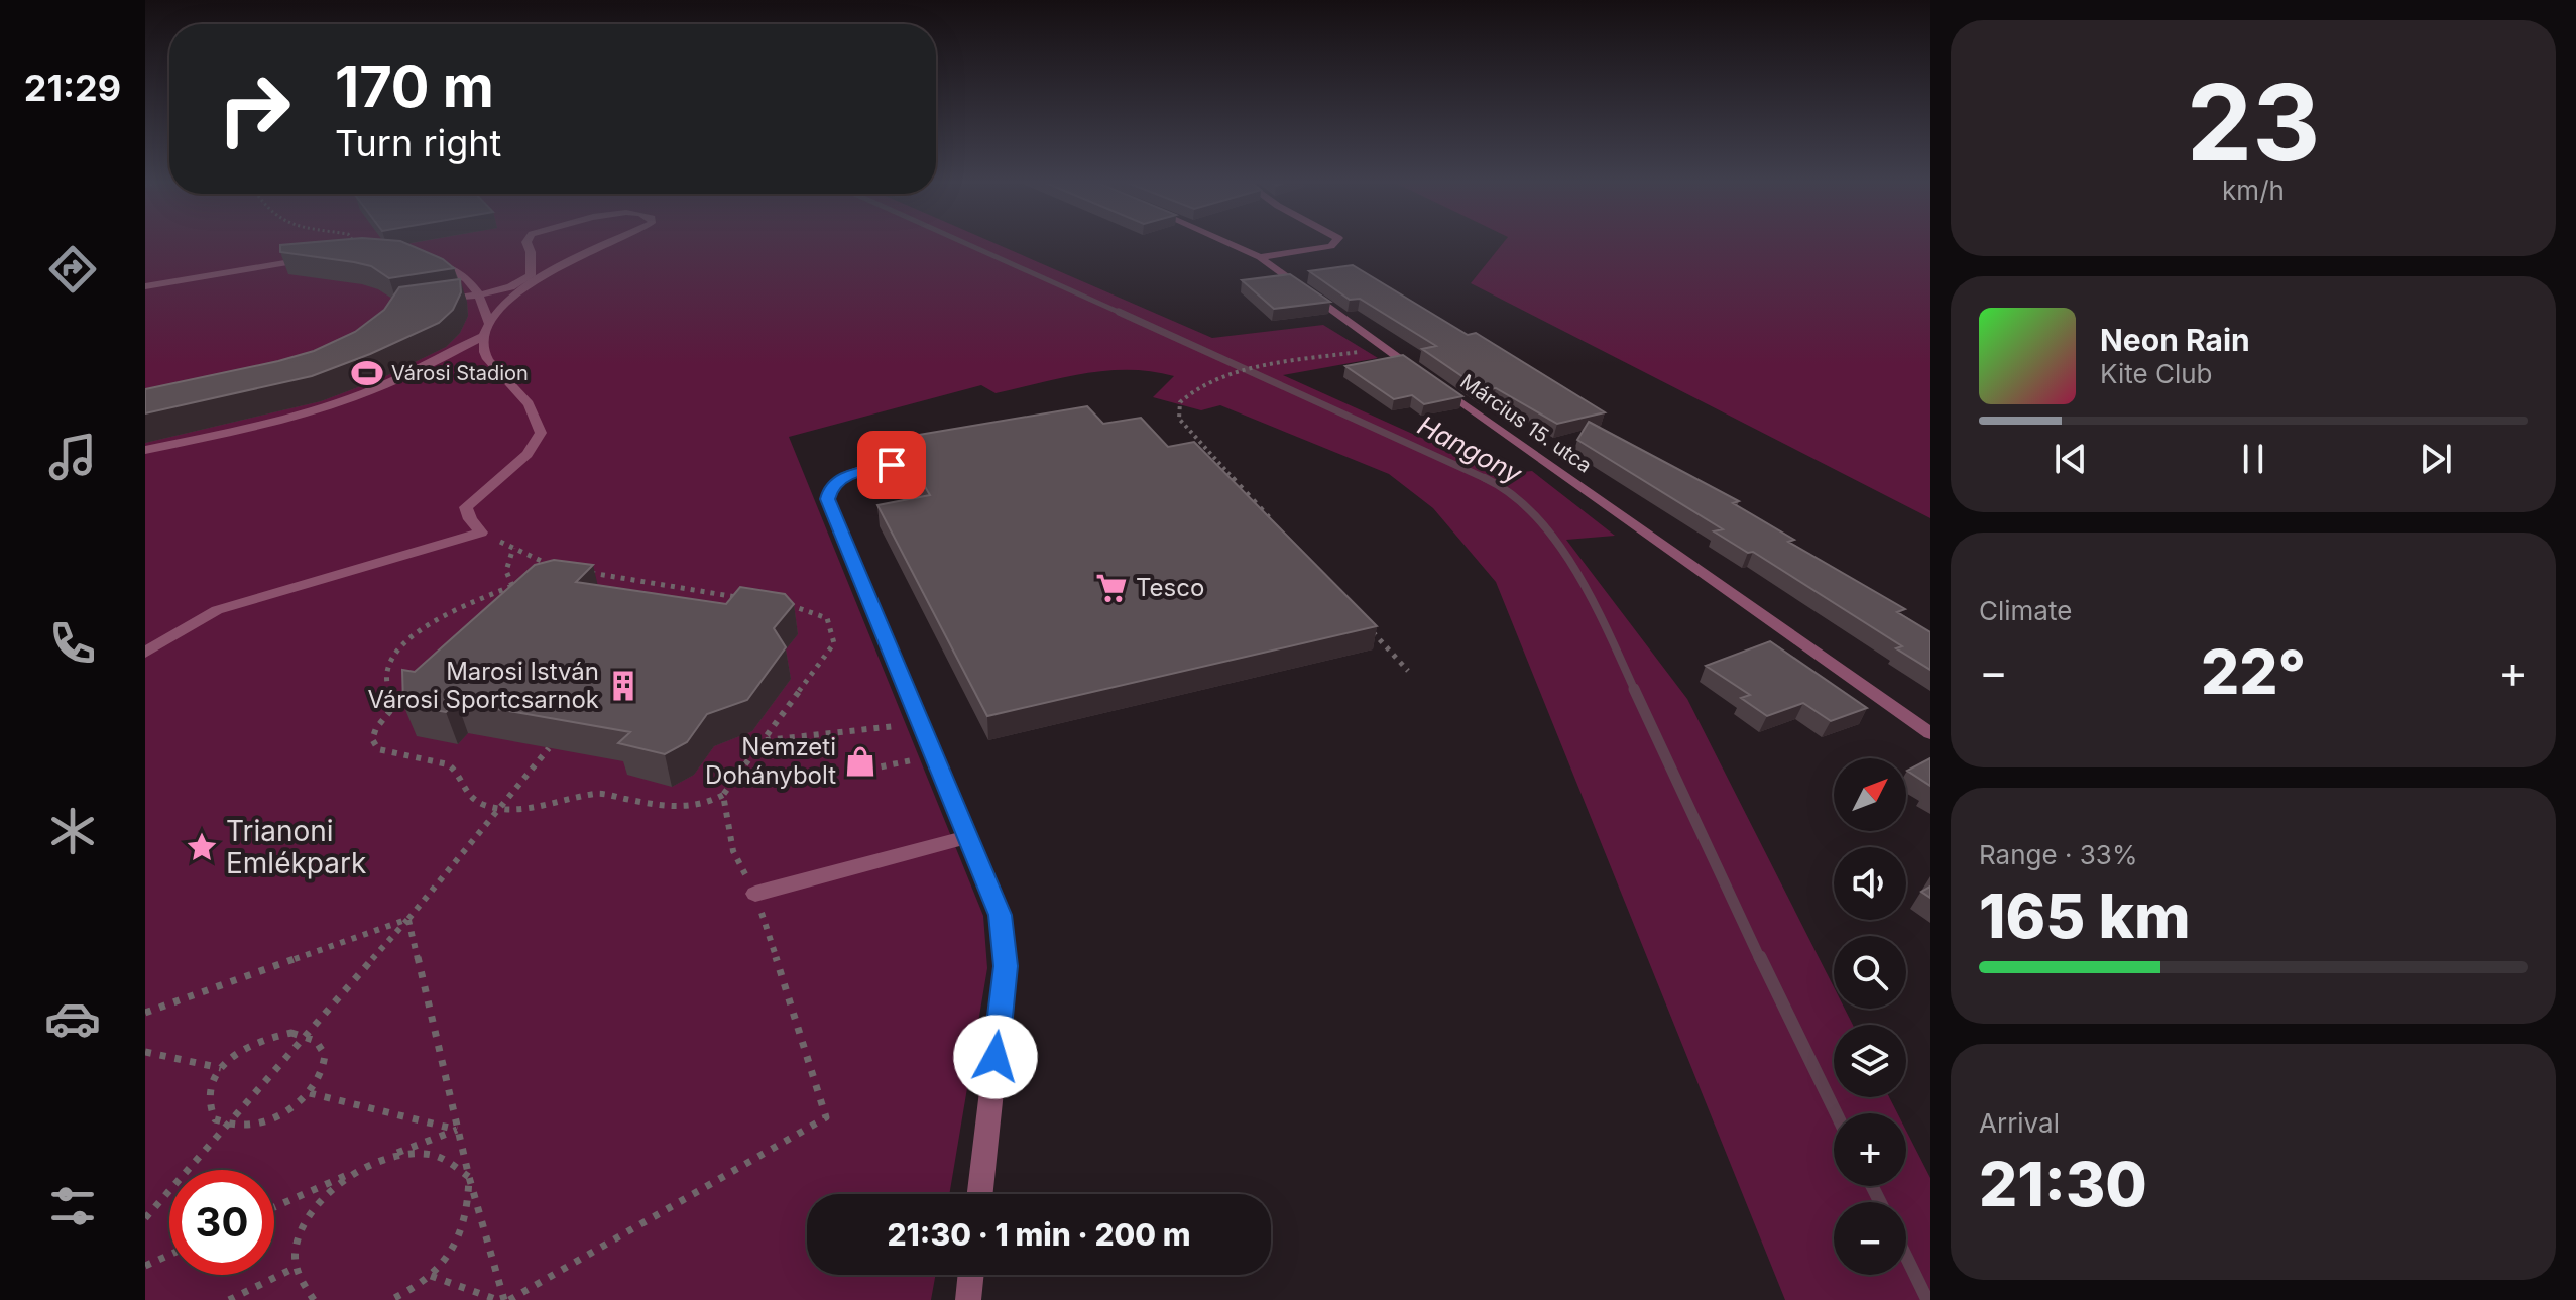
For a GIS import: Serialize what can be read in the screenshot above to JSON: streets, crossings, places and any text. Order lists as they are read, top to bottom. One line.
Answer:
{"streets":{"street":["Március 15. utca"]},"water":["Hangony"],"places":{"sports":["Városi Stadion"],"supermarket":["Tesco"],"building":["Marosi István Városi Sportcsarnok"],"shop":["Nemzeti Dohánybolt"],"place":["Trianoni Emlékpark"]},"north":"top right","page":{"tabs":"21:29","tile":[["23","km/h"],"Climate",["Range · 33%","165 km"],["Arrival","21:30"]],"turn":["170 m","Turn right"],"song":["Neon Rain","Kite Club"],"heat":["−","22°","+"],"map_buttons":["+","−"],"limit":"30","trip":"21:30 · 1 min · 200 m"}}
